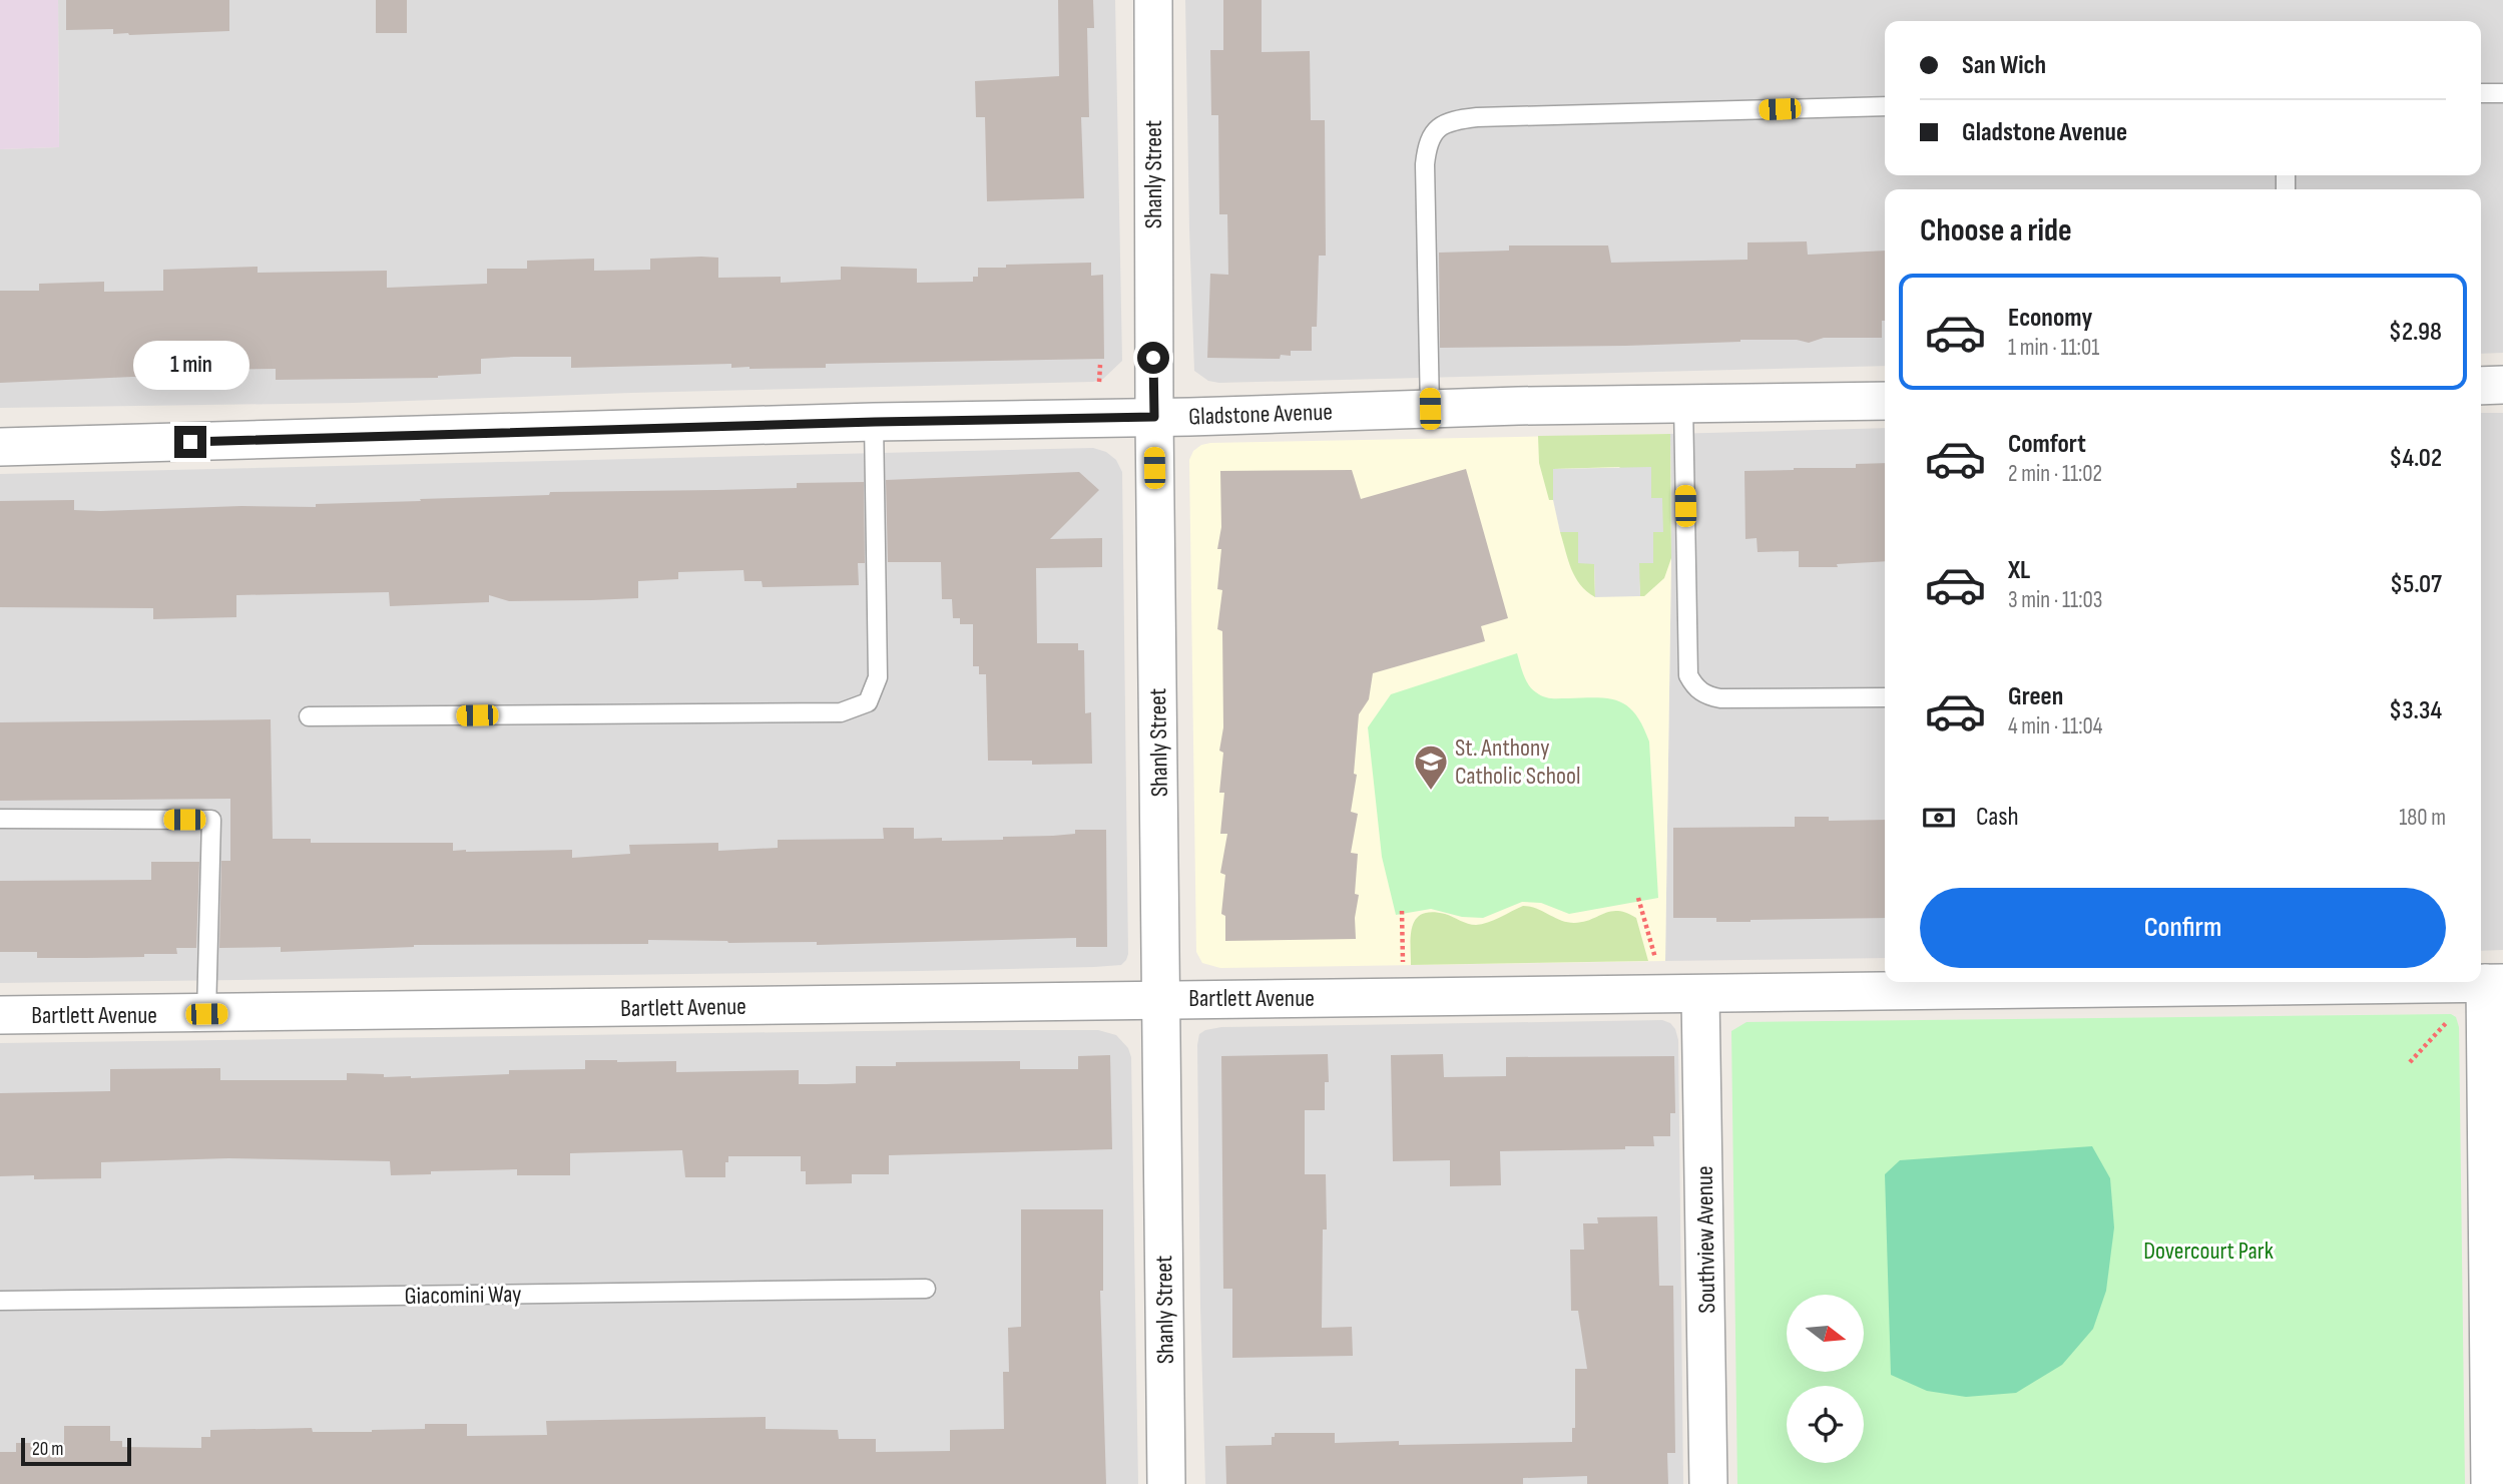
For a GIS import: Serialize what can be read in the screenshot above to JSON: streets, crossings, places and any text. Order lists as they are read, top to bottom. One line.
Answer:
{"streets":{"street":["Shanly Street","Gladstone Avenue","Bartlett Avenue","Southview Avenue"],"lane":["Giacomini Way"]},"crossings":[["Shanly Street","Gladstone Avenue"],["Shanly Street","Bartlett Avenue"],["Bartlett Avenue","Southview Avenue"]],"parks":["Dovercourt Park"],"places":{"school or university":["St. Anthony Catholic School"]},"scale_bar":"20 m","north":"right","page":{"banner":["San Wich","Gladstone Avenue"],"heading":"Choose a ride","list":[{"name":"Economy","note":"1 min · 11:01","value":"$2.98"},{"name":"Comfort","note":"2 min · 11:02","value":"$4.02"},{"name":"XL","note":"3 min · 11:03","value":"$5.07"},{"name":"Green","note":"4 min · 11:04","value":"$3.34"}],"bubble":"1 min","pay":["Cash","180 m"],"buttons":"Confirm","scale":"20 m"}}
